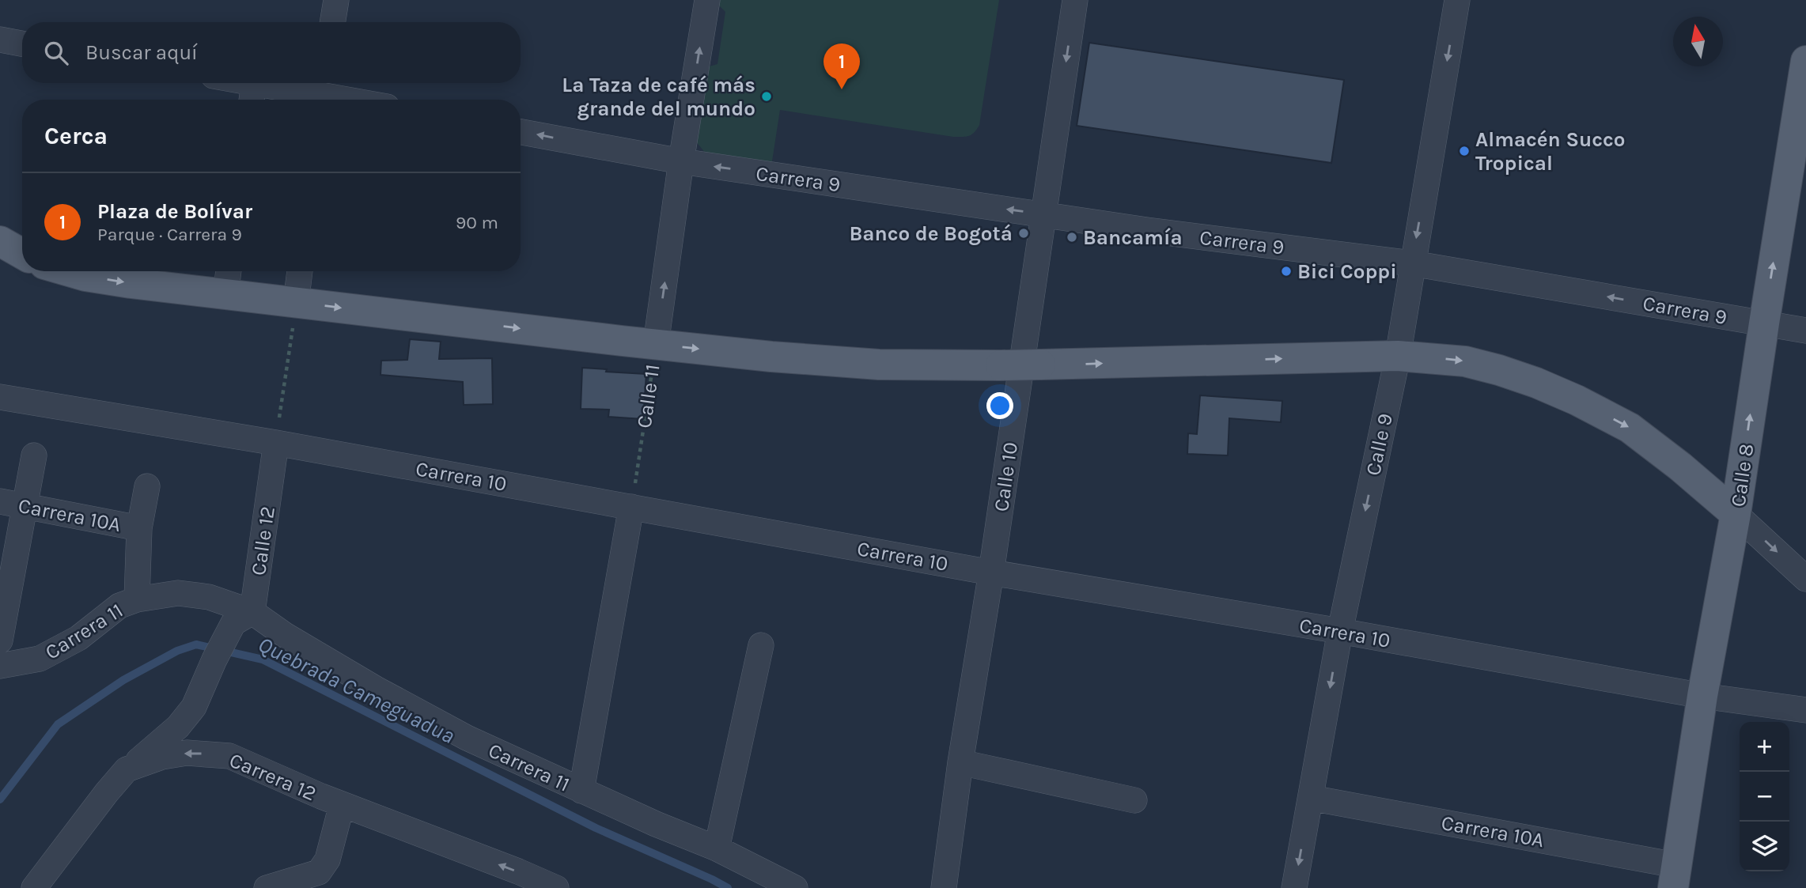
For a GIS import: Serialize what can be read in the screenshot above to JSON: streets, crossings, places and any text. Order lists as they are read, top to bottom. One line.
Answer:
{"streets":{"main road":["Calle 8"],"street":["Carrera 9","Calle 11","Calle 9","Carrera 10","Calle 10","Carrera 10A","Calle 12","Carrera 11","Carrera 12"]},"crossings":[["Carrera 9","Calle 11"],["Carrera 9","Calle 9"],["Carrera 9","Calle 8"],["Carrera 9","Calle 10"],["Calle 11","Carrera 10"],["Calle 9","Carrera 10"],["Calle 9","Carrera 10A"],["Calle 8","Carrera 10"],["Calle 8","Carrera 10A"],["Carrera 10","Calle 10"],["Carrera 10","Calle 12"],["Calle 12","Carrera 11"],["Calle 12","Carrera 12"]],"one_way":["Carrera 9","Calle 11","Calle 9","Calle 8","Carrera 12"],"water":["Quebrada Cameguadua"],"places":["La Taza de café más grande del mundo","Almacén Succo Tropical","Banco de Bogotá","Bancamía","Bici Coppi"],"north":"top","page":{"search":"Buscar aquí","pins":"1","heading":"Cerca","list":[{"mark":"1","name":"Plaza de Bolívar","note":"Parque · Carrera 9","value":"90 m"}],"map_buttons":["+","−"]}}
